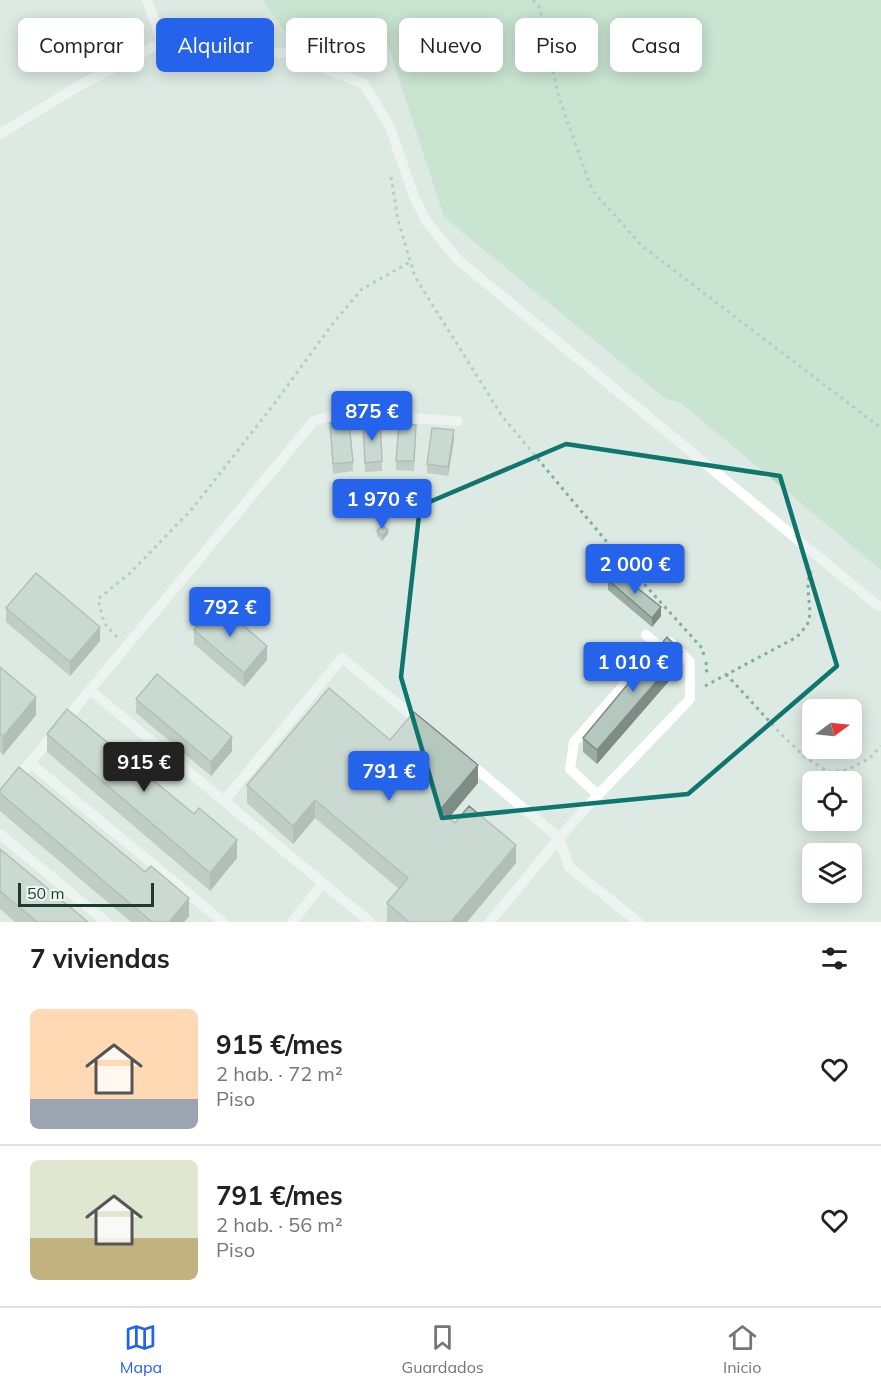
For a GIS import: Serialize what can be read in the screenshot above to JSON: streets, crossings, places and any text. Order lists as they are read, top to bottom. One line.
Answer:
{"scale_bar":"50 m","north":"right","page":{"chip":["Comprar","Alquilar","Filtros","Nuevo","Piso","Casa"],"price":["875 €","1 970 €","2 000 €","792 €","1 010 €","915 €","791 €"],"scale":"50 m","heading":"7 viviendas","list":[{"name":"915 €/mes","note":"2 hab. · 72 m² · Piso"},{"name":"791 €/mes","note":"2 hab. · 56 m² · Piso"}],"tabs":["Mapa","Guardados","Inicio"]}}
